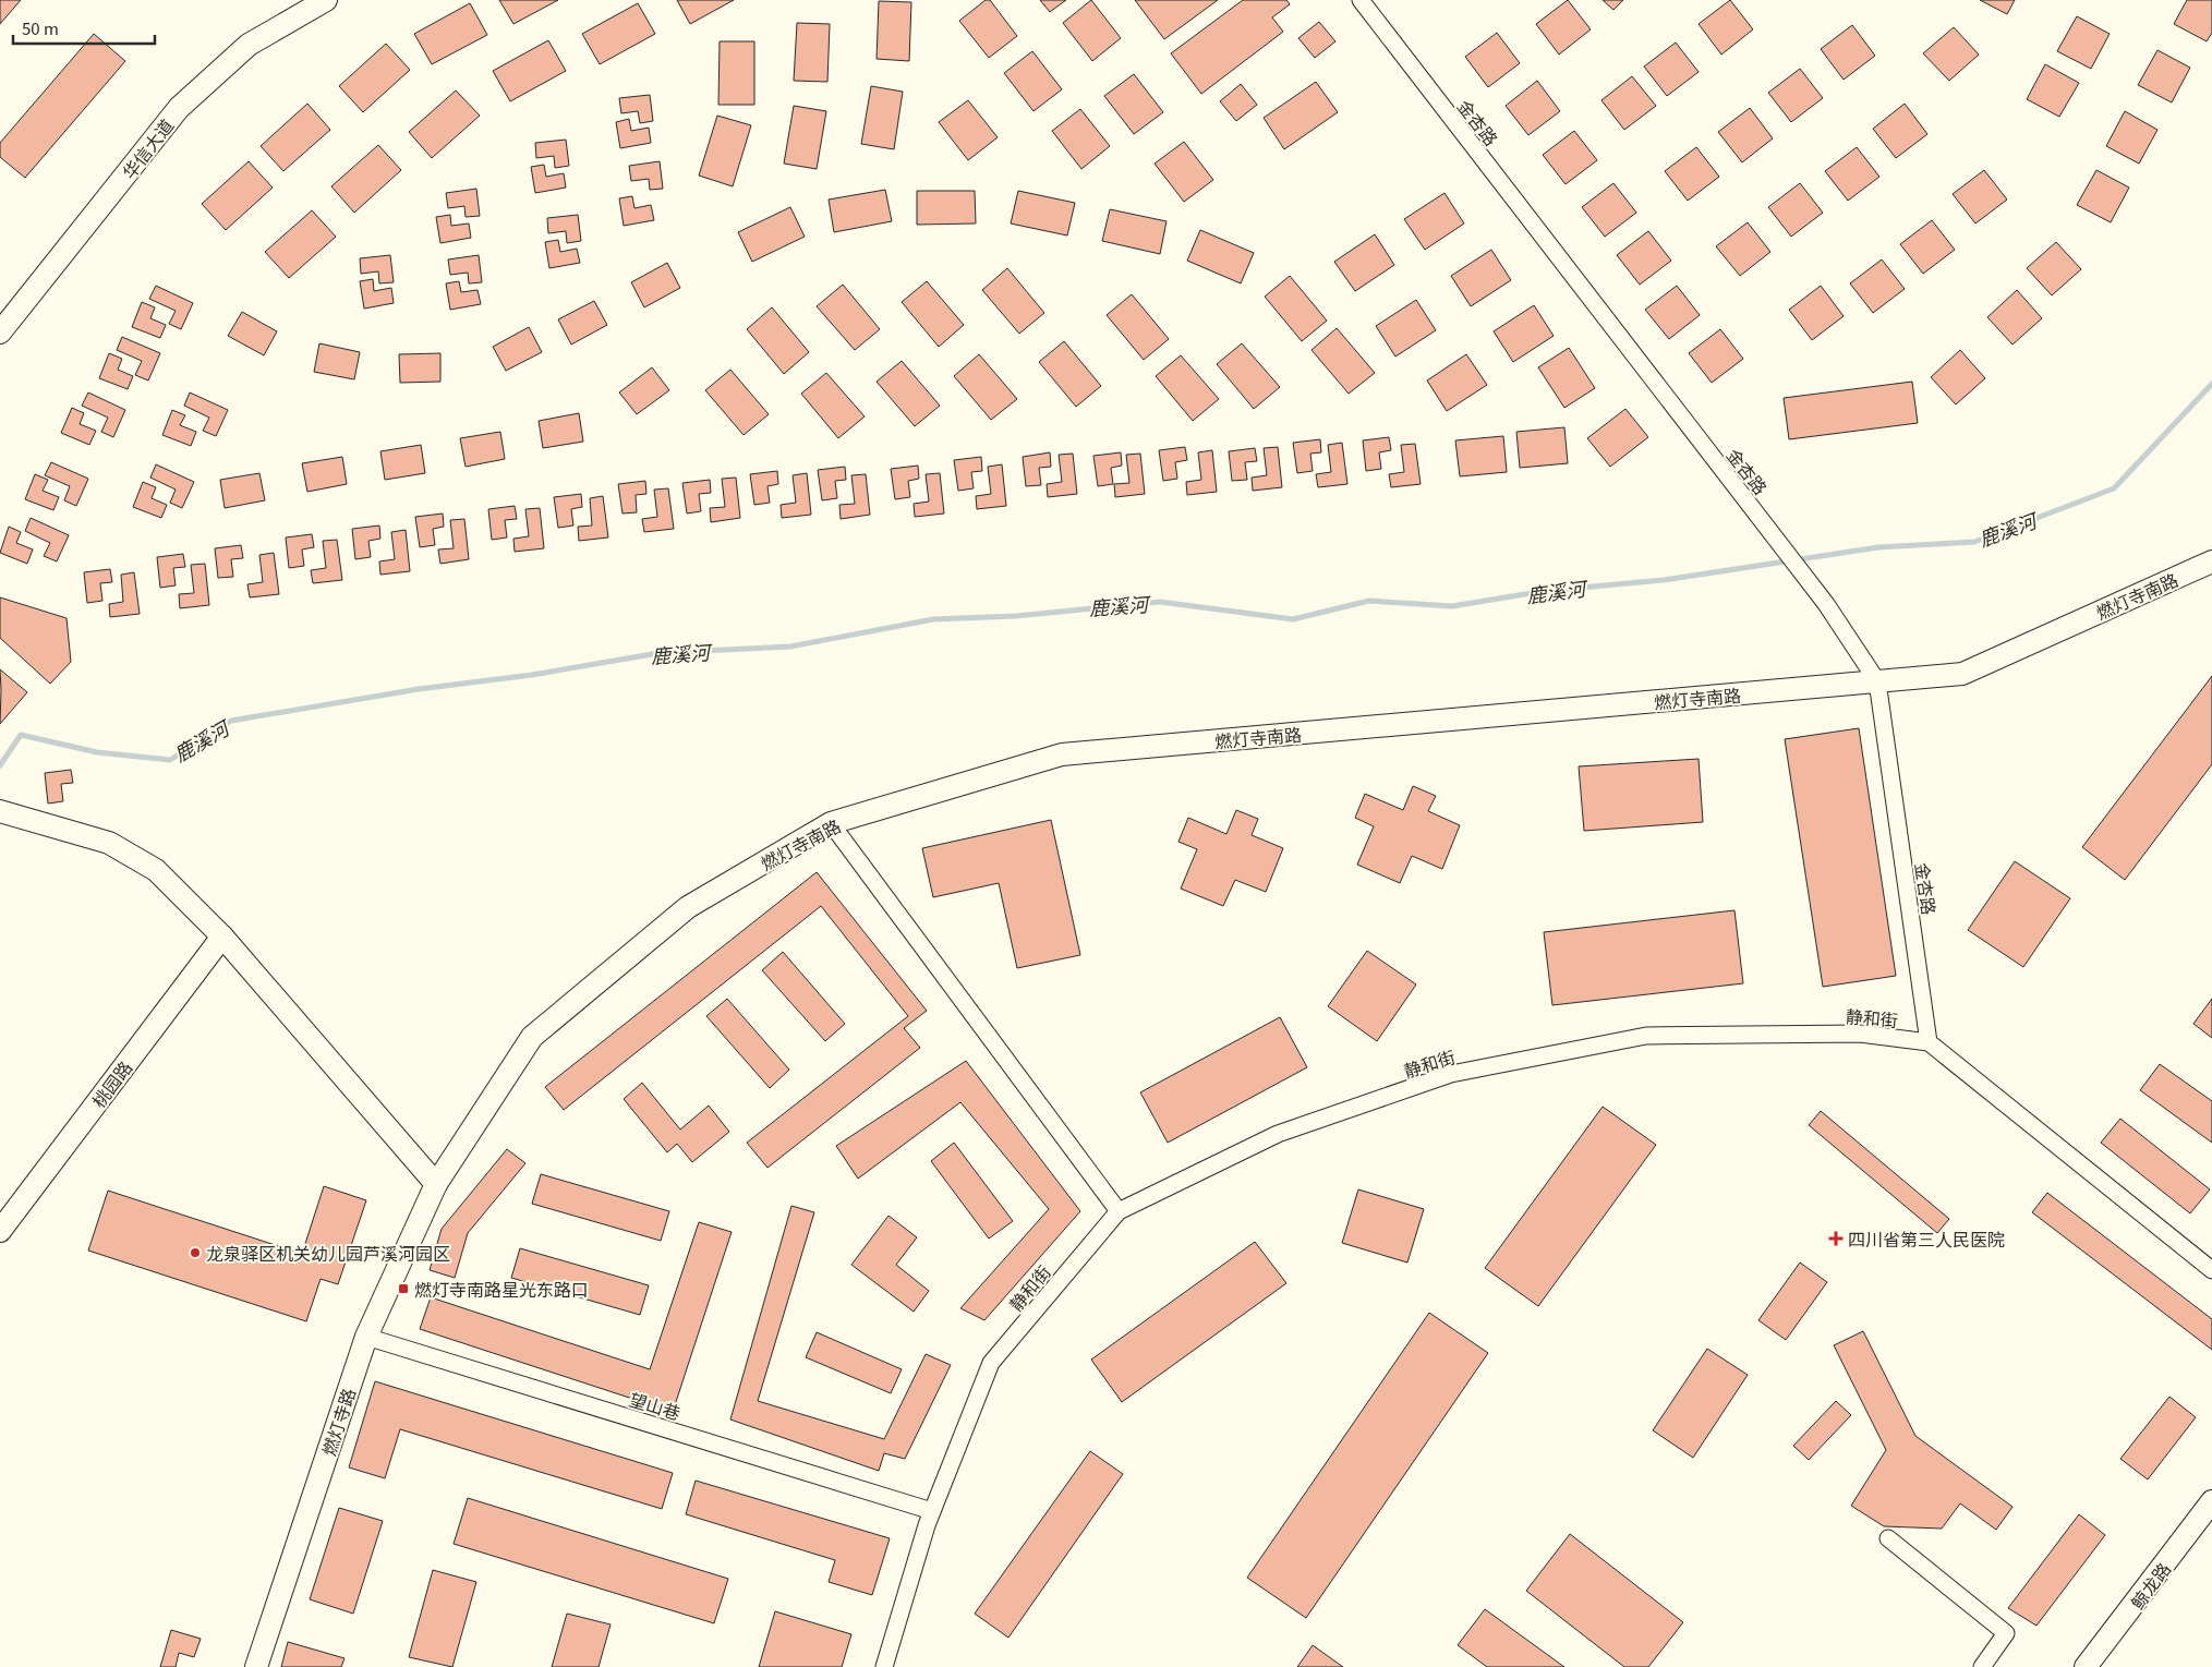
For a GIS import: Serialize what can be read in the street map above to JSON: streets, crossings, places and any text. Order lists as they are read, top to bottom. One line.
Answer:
{"streets":{"street":["金杏路","华信大道","燃灯寺南路","静和街","桃园路","望山巷","燃灯寺路","鲸龙路"]},"crossings":[["金杏路","燃灯寺南路"],["金杏路","静和街"],["燃灯寺南路","燃灯寺路"],["静和街","望山巷"],["望山巷","燃灯寺路"]],"water":["鹿溪河"],"places":{"health":["四川省第三人民医院"],"other":["龙泉驿区机关幼儿园芦溪河园区"],"transit":["燃灯寺南路星光东路口"]},"scale_bar":"50 m"}
